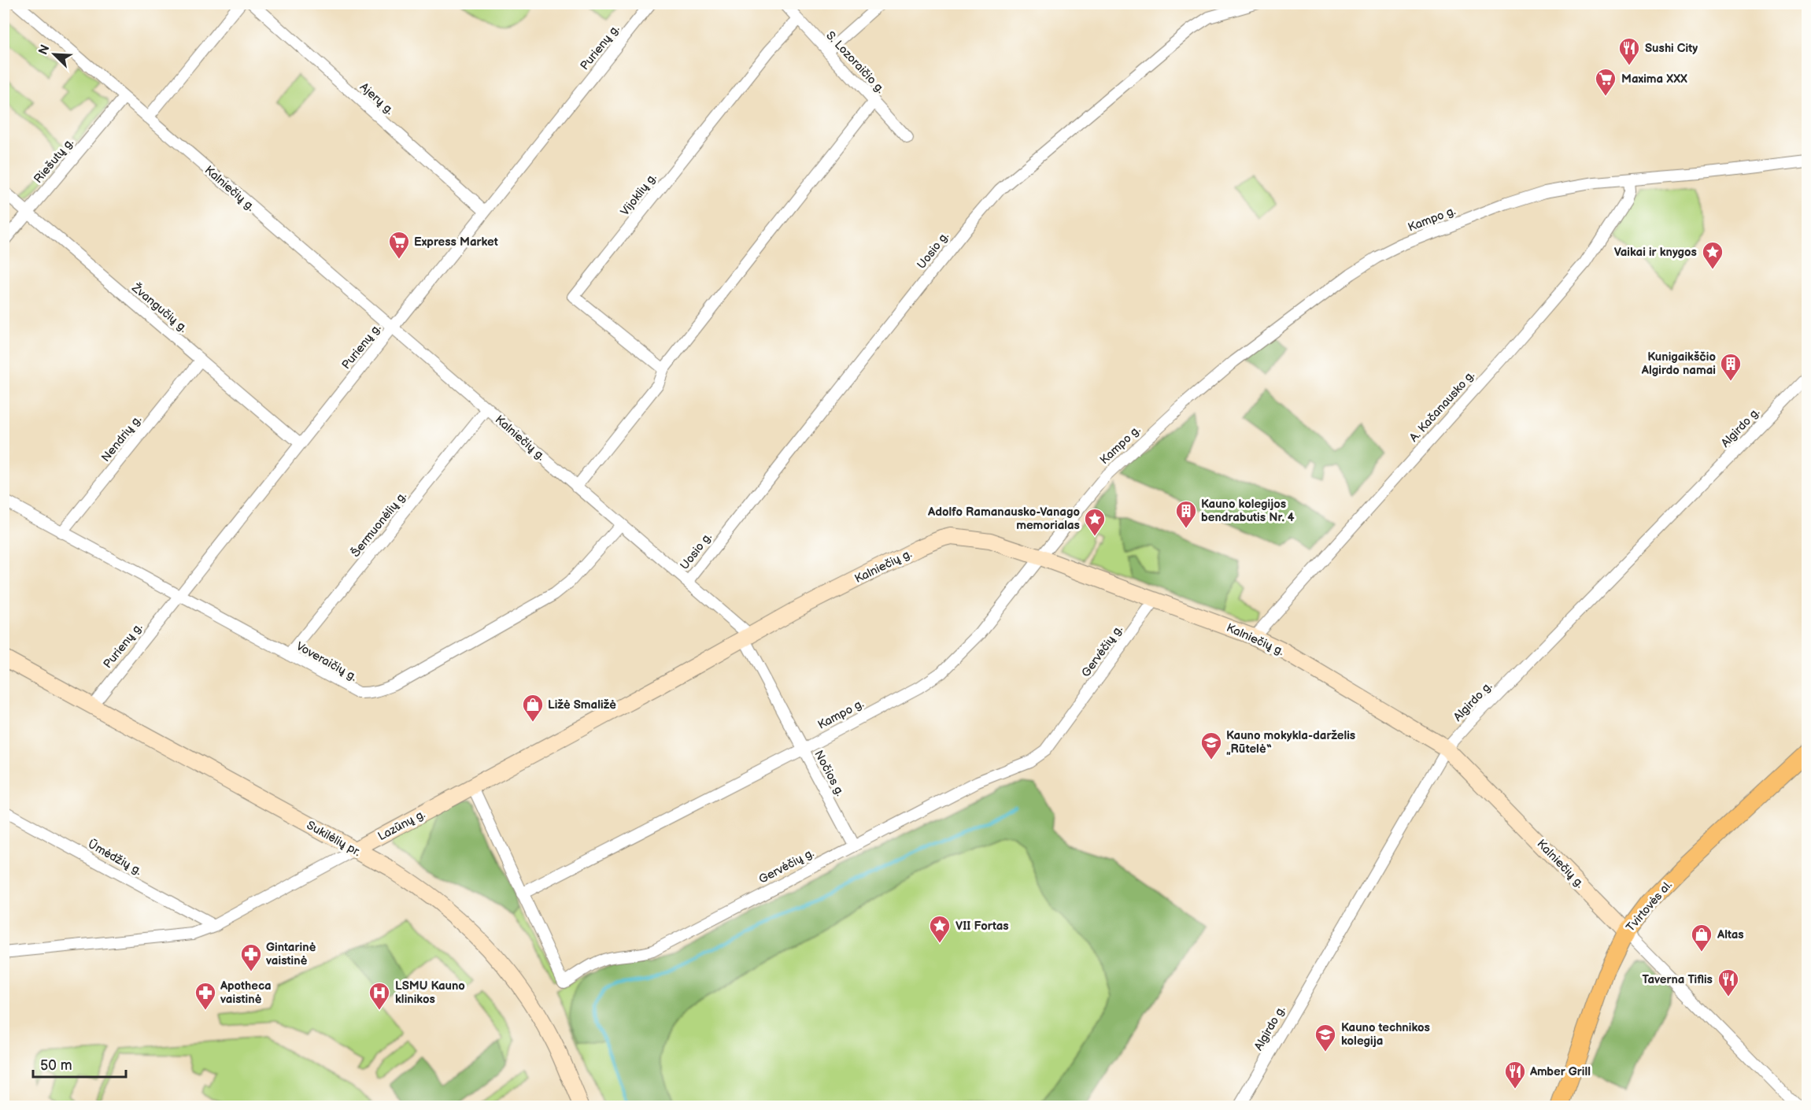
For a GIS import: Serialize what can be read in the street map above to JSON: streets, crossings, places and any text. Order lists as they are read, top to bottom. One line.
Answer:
{"streets":{"main road":["Tvirtovės al."],"street":["Purienų g.","S. Lozoraičio g.","Ajerų g.","Riešutų g.","Kalniečių g.","Vijoklių g.","Kampo g.","Uosio g.","Žvangučių g.","A. Kačanausko g.","Algirdo g.","Nendrių g.","Šermuonėlių g.","Gervėčių g.","Voveraičių g.","Nočios g.","Lazūnų g.","Sukilėlių pr.","Ūmėdžių g."]},"crossings":[["Purienų g.","Ajerų g."],["Purienų g.","Kalniečių g."],["Purienų g.","Žvangučių g."],["Purienų g.","Voveraičių g."],["Purienų g.","Sukilėlių pr."],["S. Lozoraičio g.","Vijoklių g."],["Riešutų g.","Kalniečių g."],["Riešutų g.","Žvangučių g."],["Kalniečių g.","Kampo g."],["Kalniečių g.","Uosio g."],["Kalniečių g.","A. Kačanausko g."],["Kalniečių g.","Algirdo g."],["Kalniečių g.","Šermuonėlių g."],["Kalniečių g.","Gervėčių g."],["Kalniečių g.","Voveraičių g."],["Kalniečių g.","Nočios g."],["Kalniečių g.","Lazūnų g."],["Kalniečių g.","Tvirtovės al."],["Kampo g.","A. Kačanausko g."],["Kampo g.","Gervėčių g."],["Kampo g.","Nočios g."],["Žvangučių g.","Nendrių g."],["Nendrių g.","Voveraičių g."],["Šermuonėlių g.","Voveraičių g."],["Gervėčių g.","Nočios g."],["Gervėčių g.","Lazūnų g."],["Nočios g.","Lazūnų g."],["Lazūnų g.","Sukilėlių pr."],["Lazūnų g.","Ūmėdžių g."]],"places":{"restaurant":["Sushi City","Taverna Tiflis","Amber Grill"],"supermarket":["Maxima XXX","Express Market"],"place":["Vaikai ir knygos","Adolfo Ramanausko-Vanago memorialas","VII Fortas"],"building":["Kunigaikščio Algirdo namai","Kauno kolegijos bendrabutis Nr. 4"],"shop":["Ližė Smaližė","Altas"],"school or university":["Kauno mokykla-darželis „Rūtelė“","Kauno technikos kolegija"],"pharmacy":["Gintarinė vaistinė","Apotheca vaistinė"],"hospital":["LSMU Kauno klinikos"]},"scale_bar":"50 m","north":"top left"}
